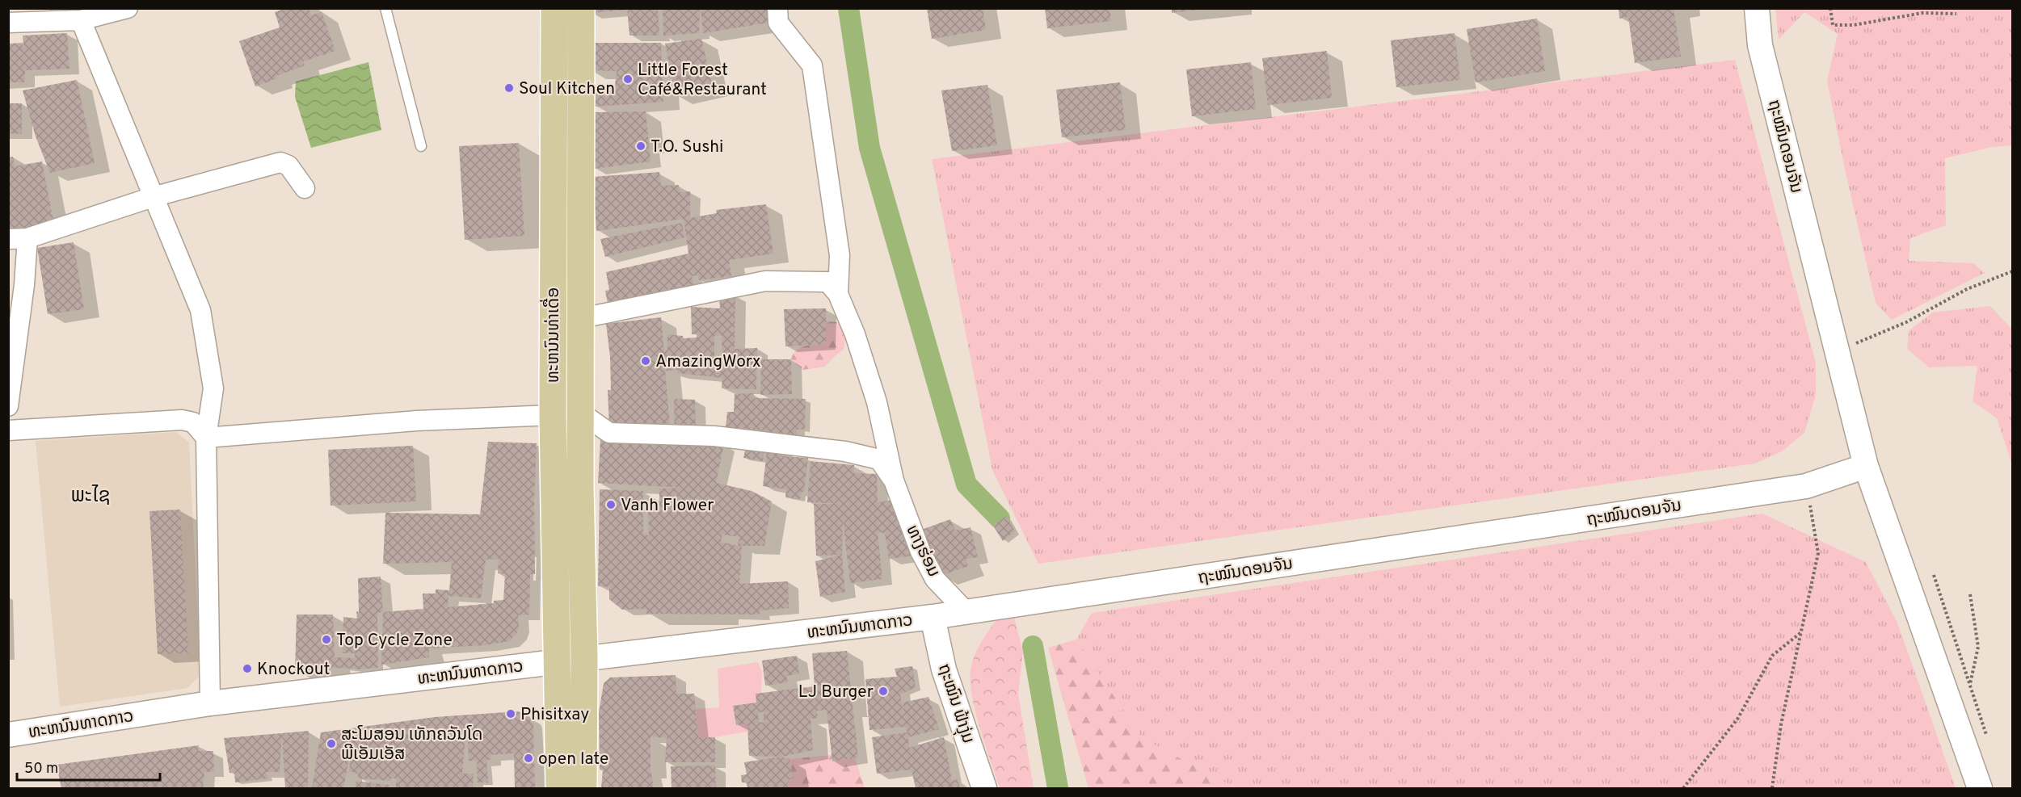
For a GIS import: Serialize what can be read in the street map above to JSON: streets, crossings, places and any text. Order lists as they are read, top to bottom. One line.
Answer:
{"streets":{"main road":["ທະຫນົນທ່າເດື່ອ"],"street":["ຖະໝົນດອນຈັນ","ທາງຮ່ອມ","ທະຫນົນທາດກາວ","ຖະໝົນ ຟ້າງຸ່ມ"]},"crossings":[["ຖະໝົນດອນຈັນ","ທາງຮ່ອມ"],["ຖະໝົນດອນຈັນ","ທະຫນົນທາດກາວ"],["ຖະໝົນດອນຈັນ","ຖະໝົນ ຟ້າງຸ່ມ"],["ທະຫນົນທ່າເດື່ອ","ທະຫນົນທາດກາວ"],["ທະຫນົນທາດກາວ","ຖະໝົນ ຟ້າງຸ່ມ"]],"districts":["ພະໄຊ"],"places":["Little Forest Café&Restaurant","Soul Kitchen","T.O. Sushi","AmazingWorx","Vanh Flower","Top Cycle Zone","Knockout","LJ Burger","Phisitxay","ສະໂມສອນ ເທັກຄວັນໂດ ພີເອັມເອັສ","open late"],"scale_bar":"50 m"}
